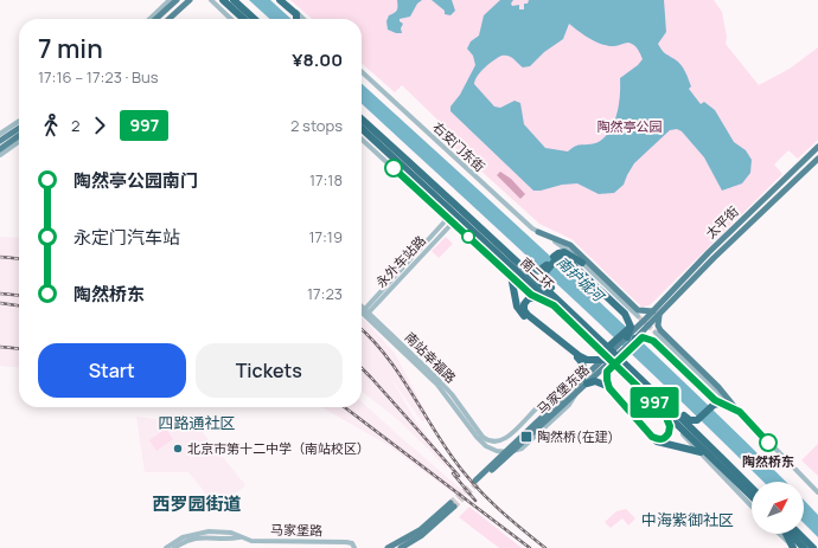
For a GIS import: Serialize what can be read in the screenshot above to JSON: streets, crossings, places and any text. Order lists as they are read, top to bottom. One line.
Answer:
{"streets":{"highway":["南二环"],"main road":["太平街","马家堡东路"],"street":["右安门东街","永外车站路","南站幸福路","马家堡路"]},"crossings":[["永外车站路","南站幸福路"],["南站幸福路","马家堡东路"]],"districts":["四路通社区","西罗园街道","中海紫御社区"],"water":["南护城河"],"parks":["陶然亭公园"],"places":{"transit":["陶然桥(在建)"],"other":["陶然桥东","北京市第十二中学（南站校区）"]},"lines":["bus line 997"],"north":"top right","page":{"on_map":"997","heading":["7 min","17:16 – 17:23 · Bus","¥8.00"],"legs":["2","997","2 stops"],"list":[{"name":"陶然亭公园南门","value":"17:18"},{"name":"永定门汽车站","value":"17:19"},{"name":"陶然桥东","value":"17:23"}],"buttons":["Start","Tickets"]}}
